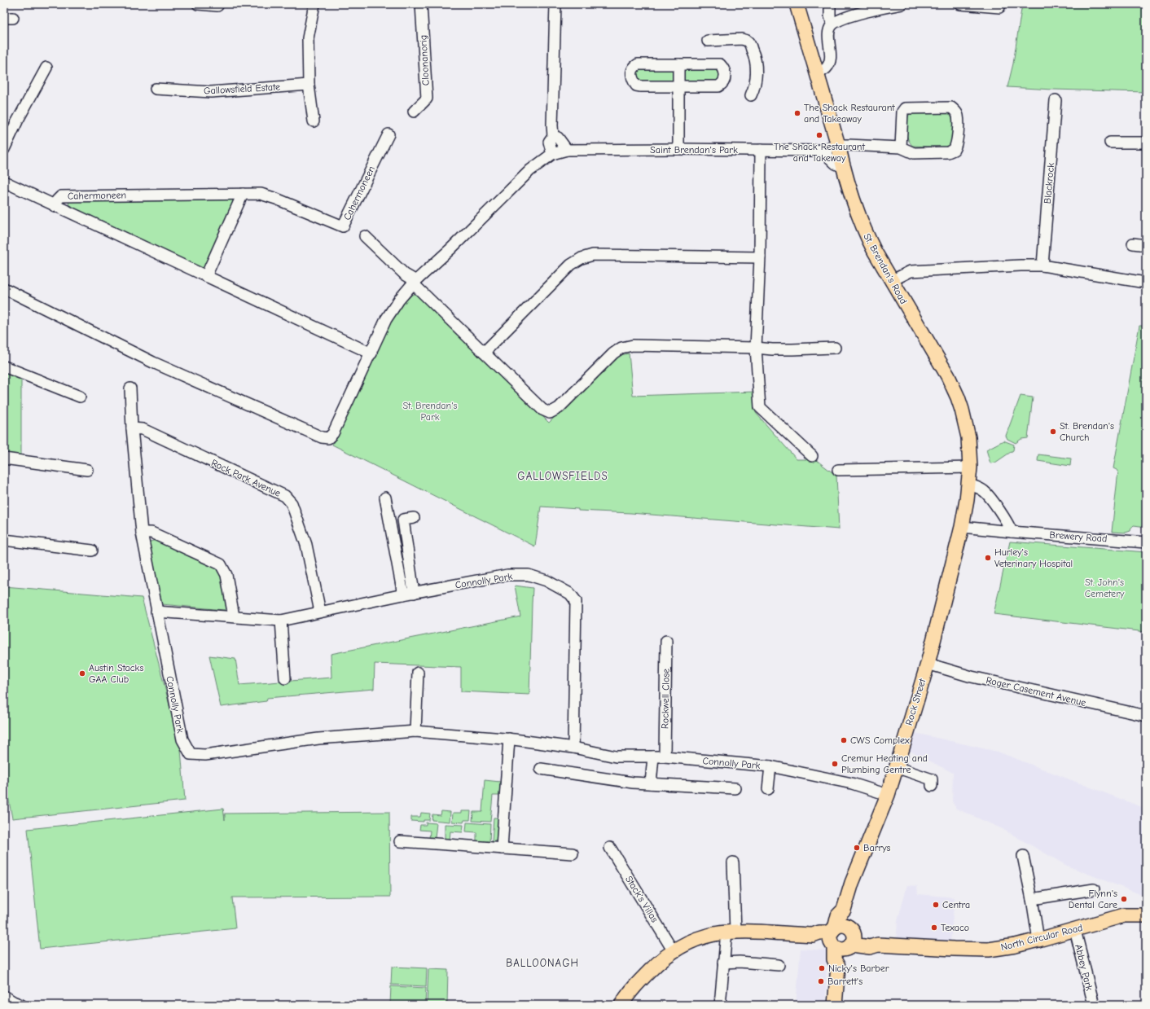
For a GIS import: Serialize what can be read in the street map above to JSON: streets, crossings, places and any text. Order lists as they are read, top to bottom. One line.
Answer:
{"streets":{"main road":["St. Brendan's Road","Rock Street","North Circular Road"],"street":["Cloonanorig","Gallowsfield Estate","Saint Brendan's Park","Blackrock","Cahermoneen","Rock Park Avenue","Brewery Road","Connolly Park","Roger Casement Avenue","Rockwell Close","Stack's Villas","Abbey Park"]},"crossings":[["Saint Brendan's Park","St. Brendan's Road"],["St. Brendan's Road","Brewery Road"],["St. Brendan's Road","Rock Street"],["Rock Park Avenue","Connolly Park"],["Brewery Road","Rock Street"],["Connolly Park","Rockwell Close"],["Connolly Park","Rock Street"],["Roger Casement Avenue","Rock Street"],["Rock Street","North Circular Road"],["Stack's Villas","North Circular Road"],["North Circular Road","Abbey Park"]],"districts":["GALLOWSFIELDS","BALLOONAGH"],"parks":["St. Brendan's Park","St. John's Cemetery"],"places":["The Shack Restaurant and Takeaway","The Shack Restaurant and Takeway","St. Brendan's Church","Hurley's Veterinary Hospital","Austin Stacks GAA Club","CWS Complex","Cremur Heating and Plumbing Centre","Barrys","Flynn's Dental Care","Centra","Texaco","Nicky's Barber","Barrett's"]}
